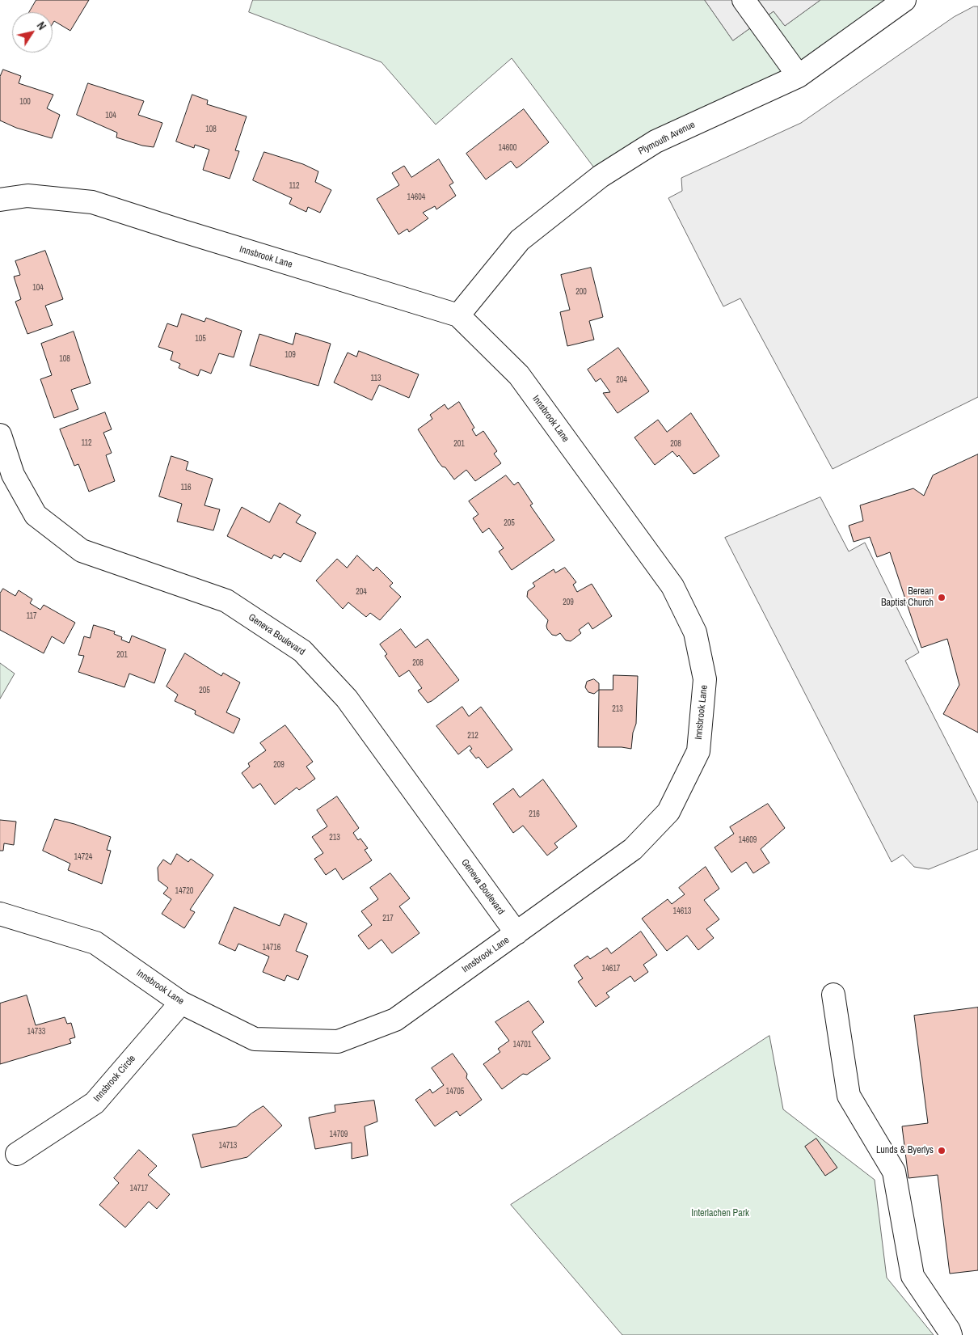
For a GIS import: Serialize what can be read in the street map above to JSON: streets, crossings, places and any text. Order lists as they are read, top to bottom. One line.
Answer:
{"streets":{"street":["Plymouth Avenue","Innsbrook Lane","Geneva Boulevard","Innsbrook Circle"]},"crossings":[["Plymouth Avenue","Innsbrook Lane"],["Innsbrook Lane","Geneva Boulevard"],["Innsbrook Lane","Innsbrook Circle"]],"parks":["Interlachen Park"],"places":["Berean Baptist Church","Lunds & Byerlys"],"house_numbers":["100","104","108","14600","112","14604","104","200","105","109","108","113","204","112","201","208","116","205","204","209","117","201","208","205","213","212","209","216","213","14609","14724","14720","14613","217","14716","14617","14733","14701","14705","14709","14713","14717"],"north":"top right"}
